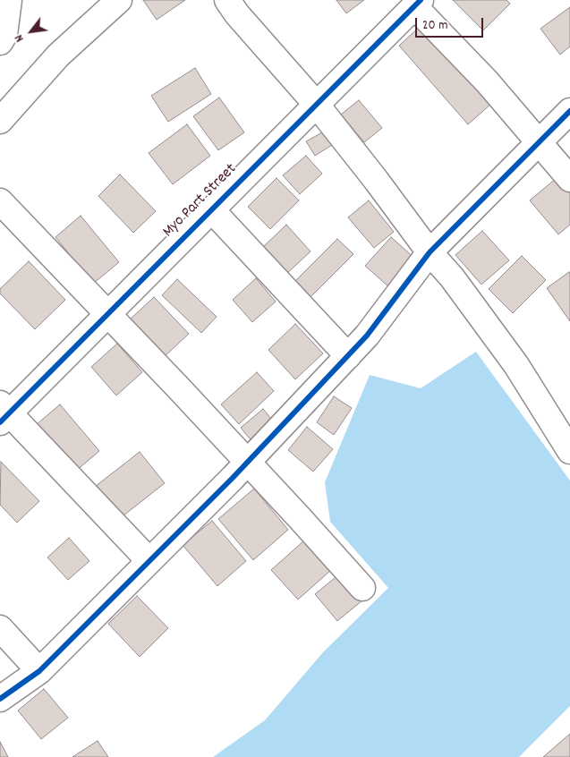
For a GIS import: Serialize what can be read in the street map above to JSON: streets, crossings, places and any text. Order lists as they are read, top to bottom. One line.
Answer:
{"streets":{"street":["Myo Part Street"]},"scale_bar":"20 m","north":"bottom left"}
